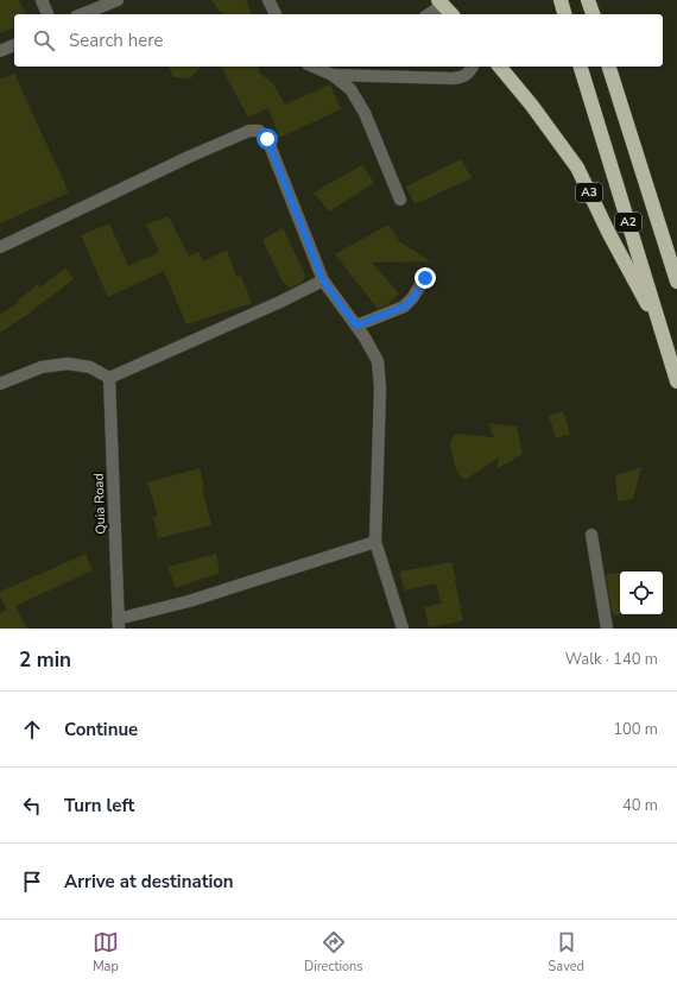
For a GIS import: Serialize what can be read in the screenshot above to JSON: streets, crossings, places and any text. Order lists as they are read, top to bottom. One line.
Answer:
{"streets":{"highway":["A3","A2"],"street":["Quia Road"]},"crossings":[["A3","A2"]],"page":{"search":"Search here","heading":["2 min","Walk · 140 m"],"list":[["Continue","100 m"],["Turn left","40 m"],"Arrive at destination"],"nav":["Map","Directions","Saved"]}}
